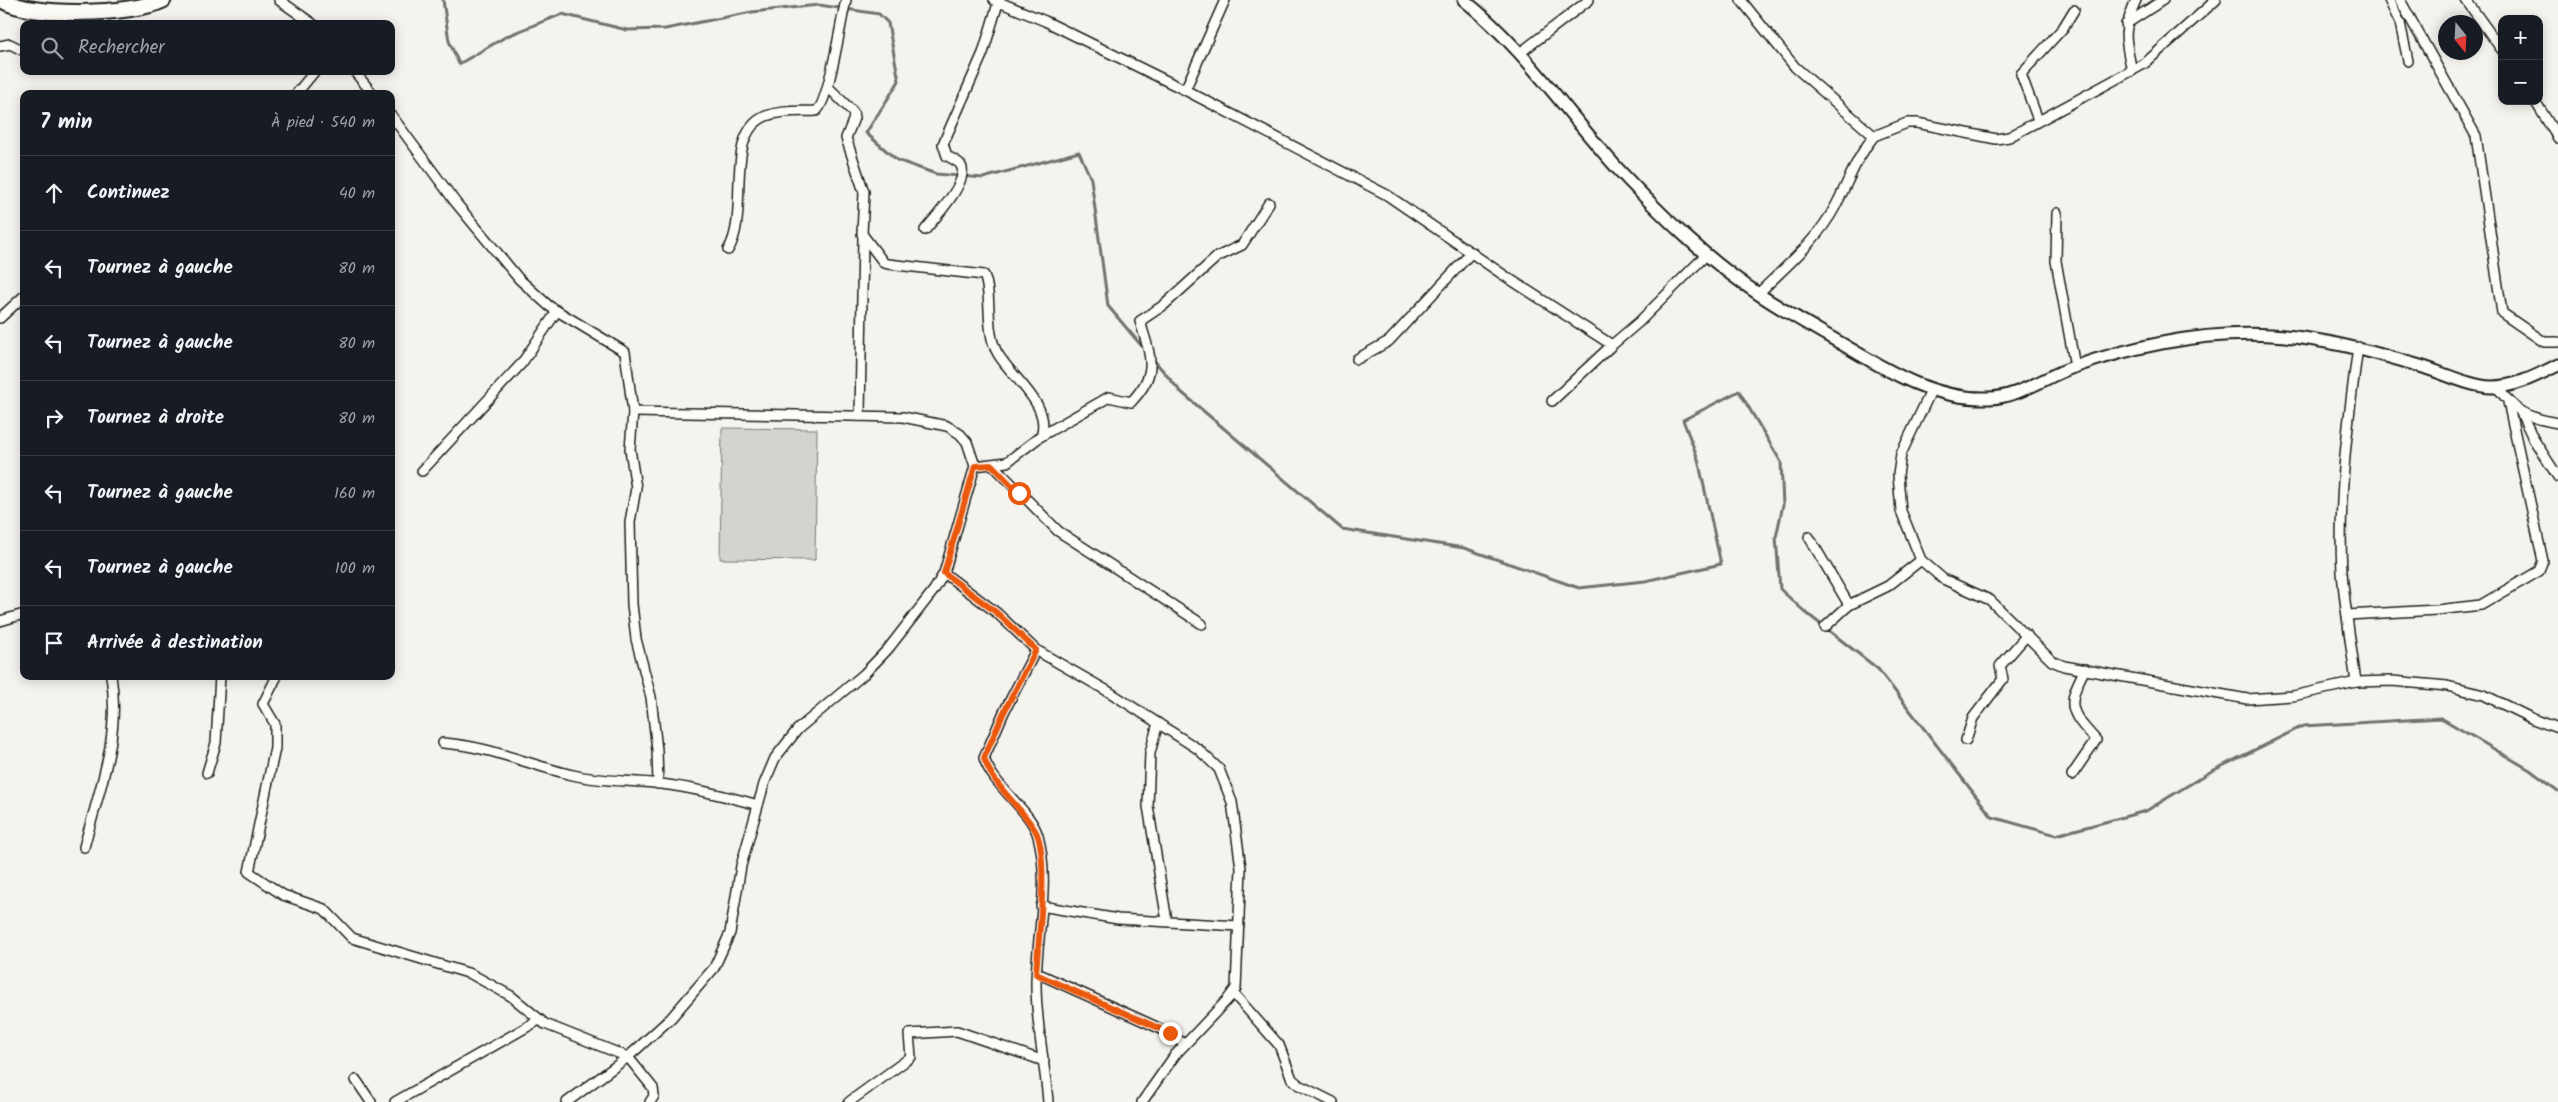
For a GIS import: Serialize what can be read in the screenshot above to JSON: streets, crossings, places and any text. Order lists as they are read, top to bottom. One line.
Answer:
{"north":"bottom","page":{"map_buttons":["+","−"],"search":"Rechercher","heading":["7 min","À pied · 540 m"],"list":[["Continuez","40 m"],["Tournez à gauche","80 m"],["Tournez à gauche","80 m"],["Tournez à droite","80 m"],["Tournez à gauche","160 m"],["Tournez à gauche","100 m"],"Arrivée à destination"]}}
